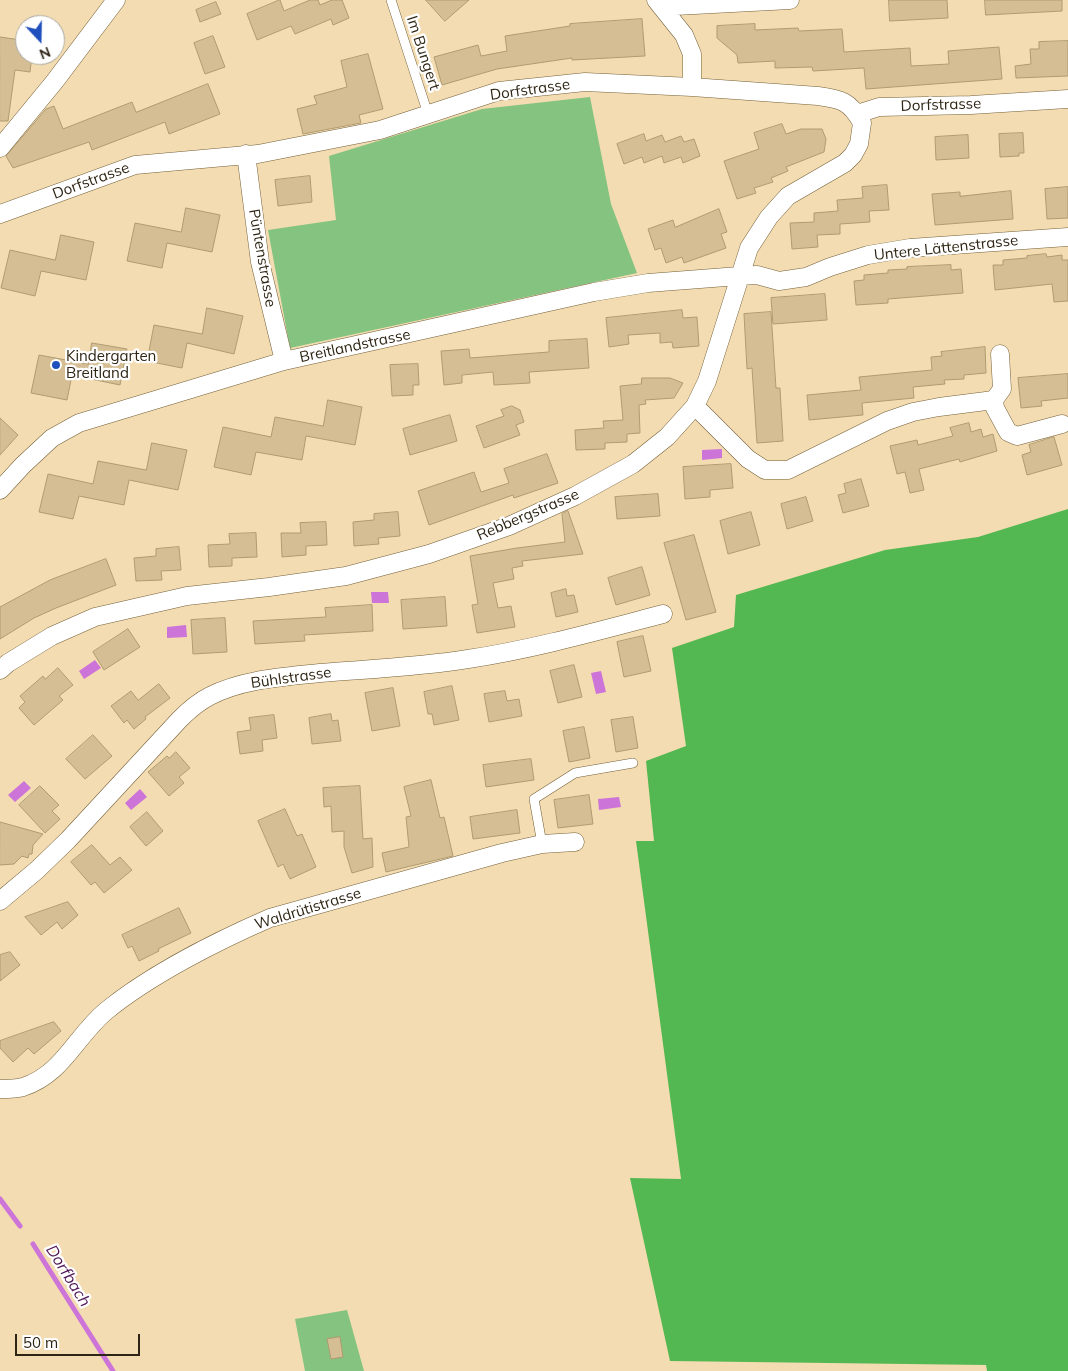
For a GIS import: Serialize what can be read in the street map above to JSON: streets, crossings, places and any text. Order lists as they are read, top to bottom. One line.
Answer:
{"streets":{"street":["Dorfstrasse","Untere Lättenstrasse","Püntenstrasse","Breitlandstrasse","Rebbergstrasse","Bühlstrasse","Waldrütistrasse"],"lane":["Im Bungert"]},"crossings":[["Im Bungert","Dorfstrasse"],["Dorfstrasse","Püntenstrasse"],["Dorfstrasse","Rebbergstrasse"],["Untere Lättenstrasse","Breitlandstrasse"],["Untere Lättenstrasse","Rebbergstrasse"],["Püntenstrasse","Breitlandstrasse"],["Breitlandstrasse","Rebbergstrasse"]],"water":["Dorfbach"],"places":["Kindergarten Breitland"],"scale_bar":"50 m","north":"bottom"}
